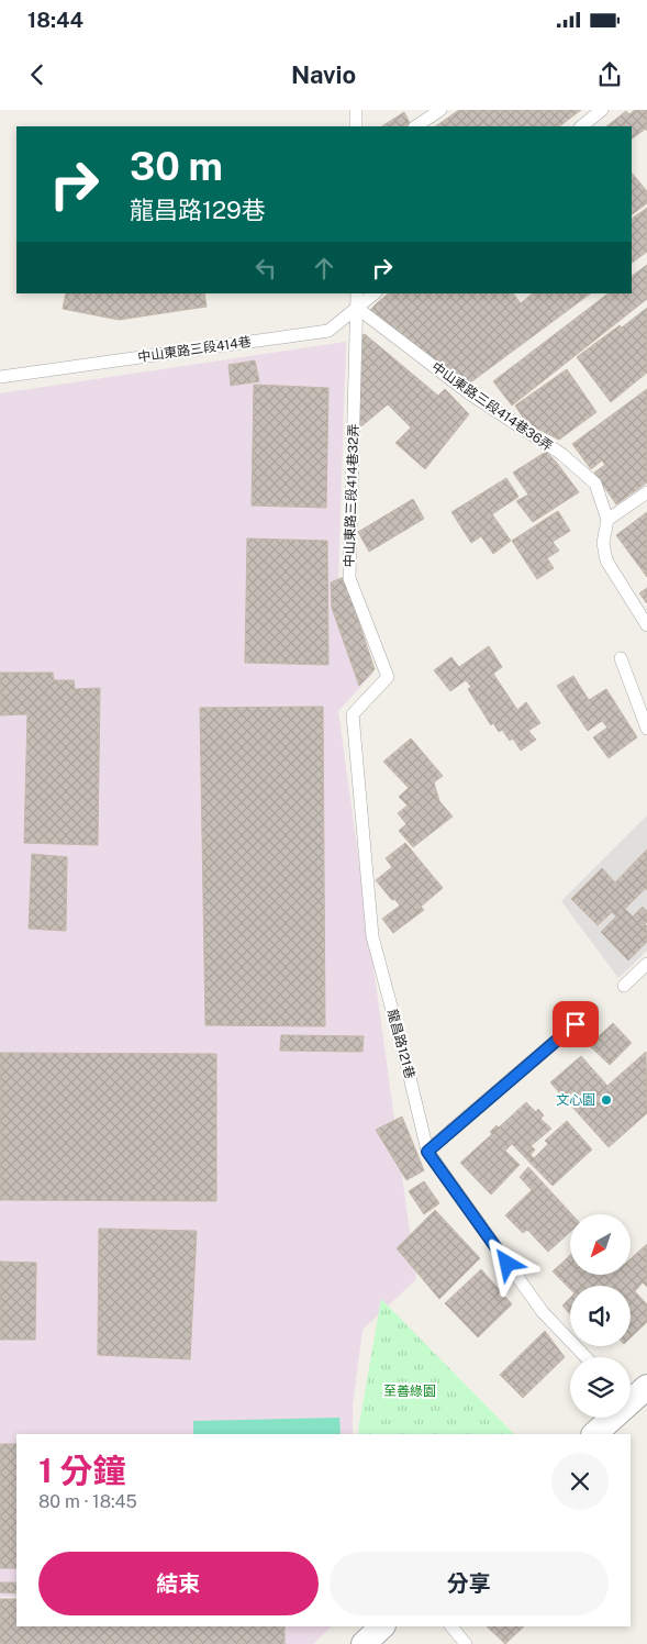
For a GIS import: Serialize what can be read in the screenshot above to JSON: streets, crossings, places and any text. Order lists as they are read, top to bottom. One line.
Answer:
{"streets":{"lane":["中山東路三段414巷","中山東路三段414巷36弄","中山東路三段414巷32弄","龍昌路121巷"]},"crossings":[["中山東路三段414巷","中山東路三段414巷36弄"],["中山東路三段414巷","中山東路三段414巷32弄"],["中山東路三段414巷36弄","中山東路三段414巷32弄"],["中山東路三段414巷32弄","龍昌路121巷"]],"parks":["至善綠園"],"places":["文心園"],"north":"bottom left","page":{"status":"18:44","header":"Navio","turn":["30 m","龍昌路129巷"],"heading":["1 分鐘","80 m · 18:45"],"buttons":["結束","分享"]}}
